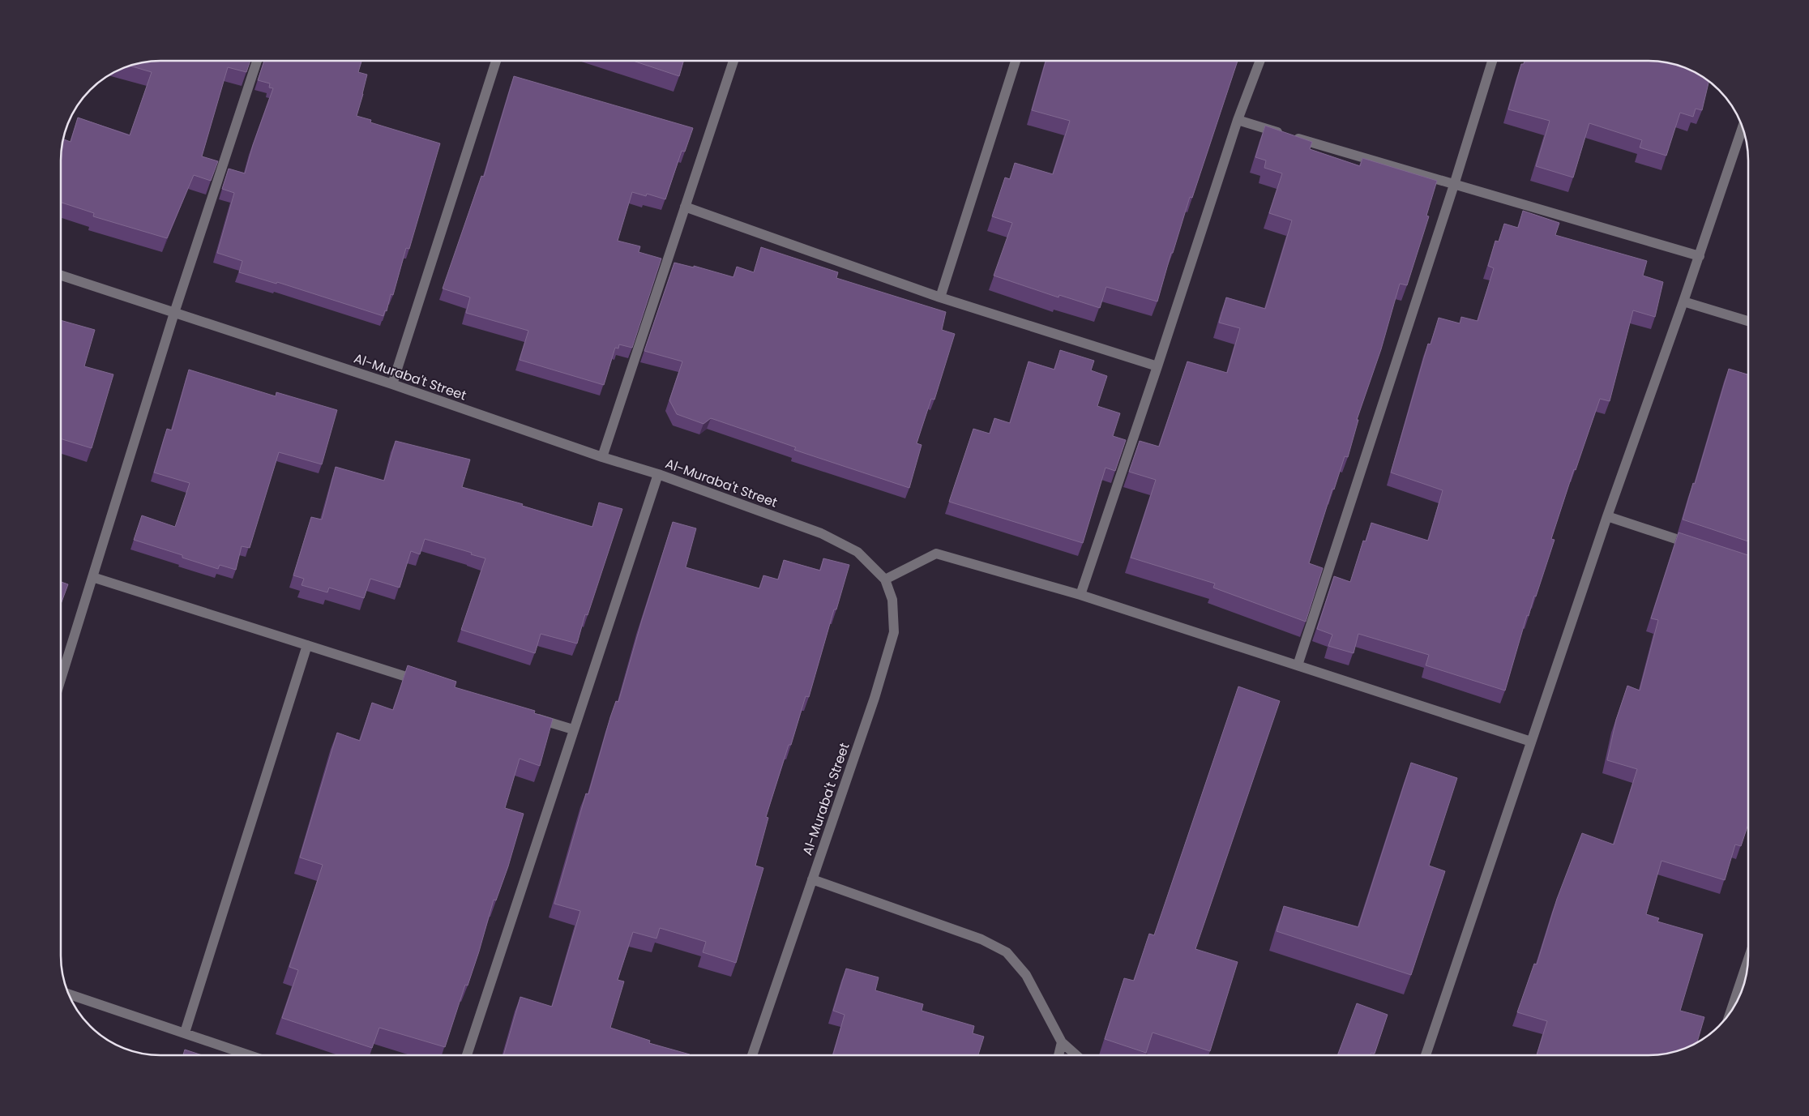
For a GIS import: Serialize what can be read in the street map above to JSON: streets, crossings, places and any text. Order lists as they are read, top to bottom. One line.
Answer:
{"streets":{"street":["Al-Muraba't Street"]}}
